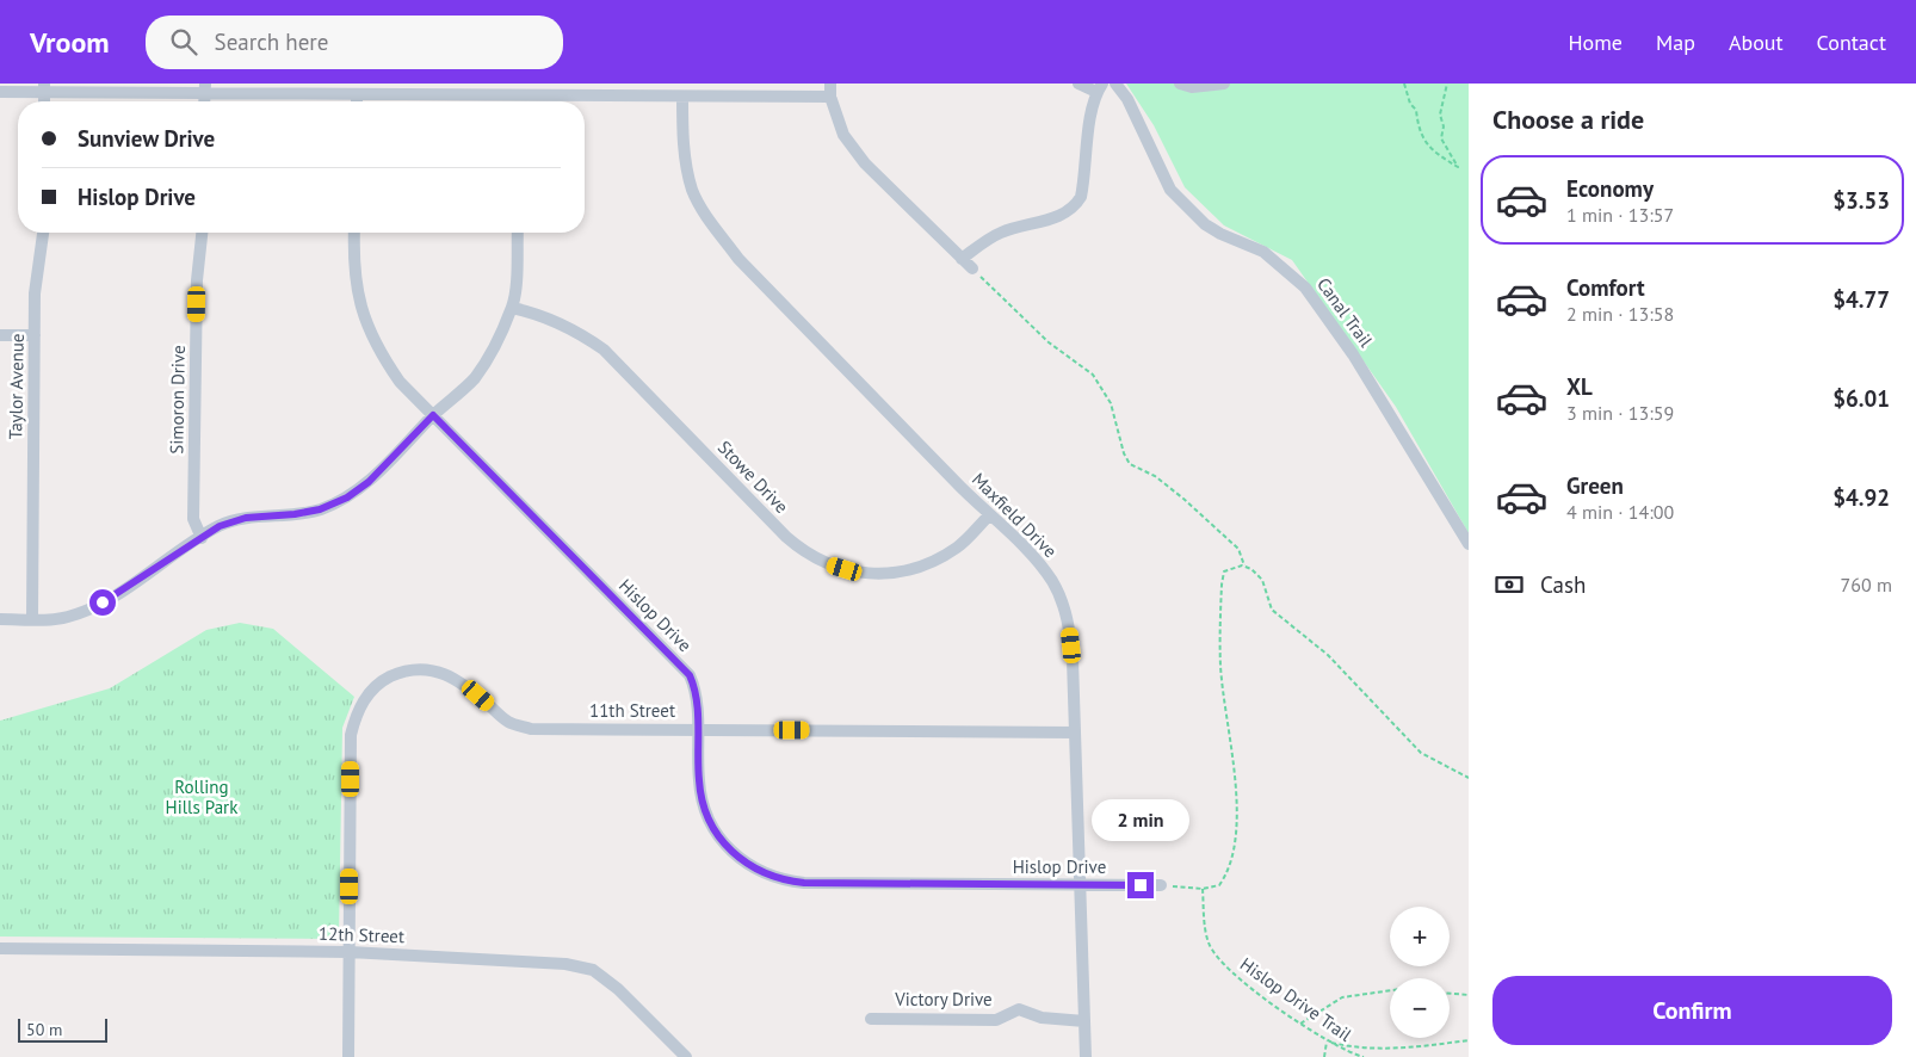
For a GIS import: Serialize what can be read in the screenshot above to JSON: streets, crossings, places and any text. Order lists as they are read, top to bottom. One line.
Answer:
{"streets":{"street":["Canal Trail","Taylor Avenue","Simoron Drive","Stowe Drive","Maxfield Drive","Hislop Drive","11th Street","12th Street","Victory Drive"],"path":["Hislop Drive Trail"]},"crossings":[["Stowe Drive","Maxfield Drive"],["Maxfield Drive","Hislop Drive"],["Maxfield Drive","11th Street"],["Maxfield Drive","Victory Drive"],["Hislop Drive","11th Street"],["11th Street","12th Street"]],"parks":["Rolling Hills Park"],"scale_bar":"50 m","page":{"header":"Vroom","search":"Search here","nav":["Home","Map","About","Contact"],"heading":"Choose a ride","banner":["Sunview Drive","Hislop Drive"],"list":[{"name":"Economy","note":"1 min · 13:57","value":"$3.53"},{"name":"Comfort","note":"2 min · 13:58","value":"$4.77"},{"name":"XL","note":"3 min · 13:59","value":"$6.01"},{"name":"Green","note":"4 min · 14:00","value":"$4.92"}],"pay":["Cash","760 m"],"bubble":"2 min","map_buttons":["+","−"],"buttons":"Confirm","scale":"50 m"}}
